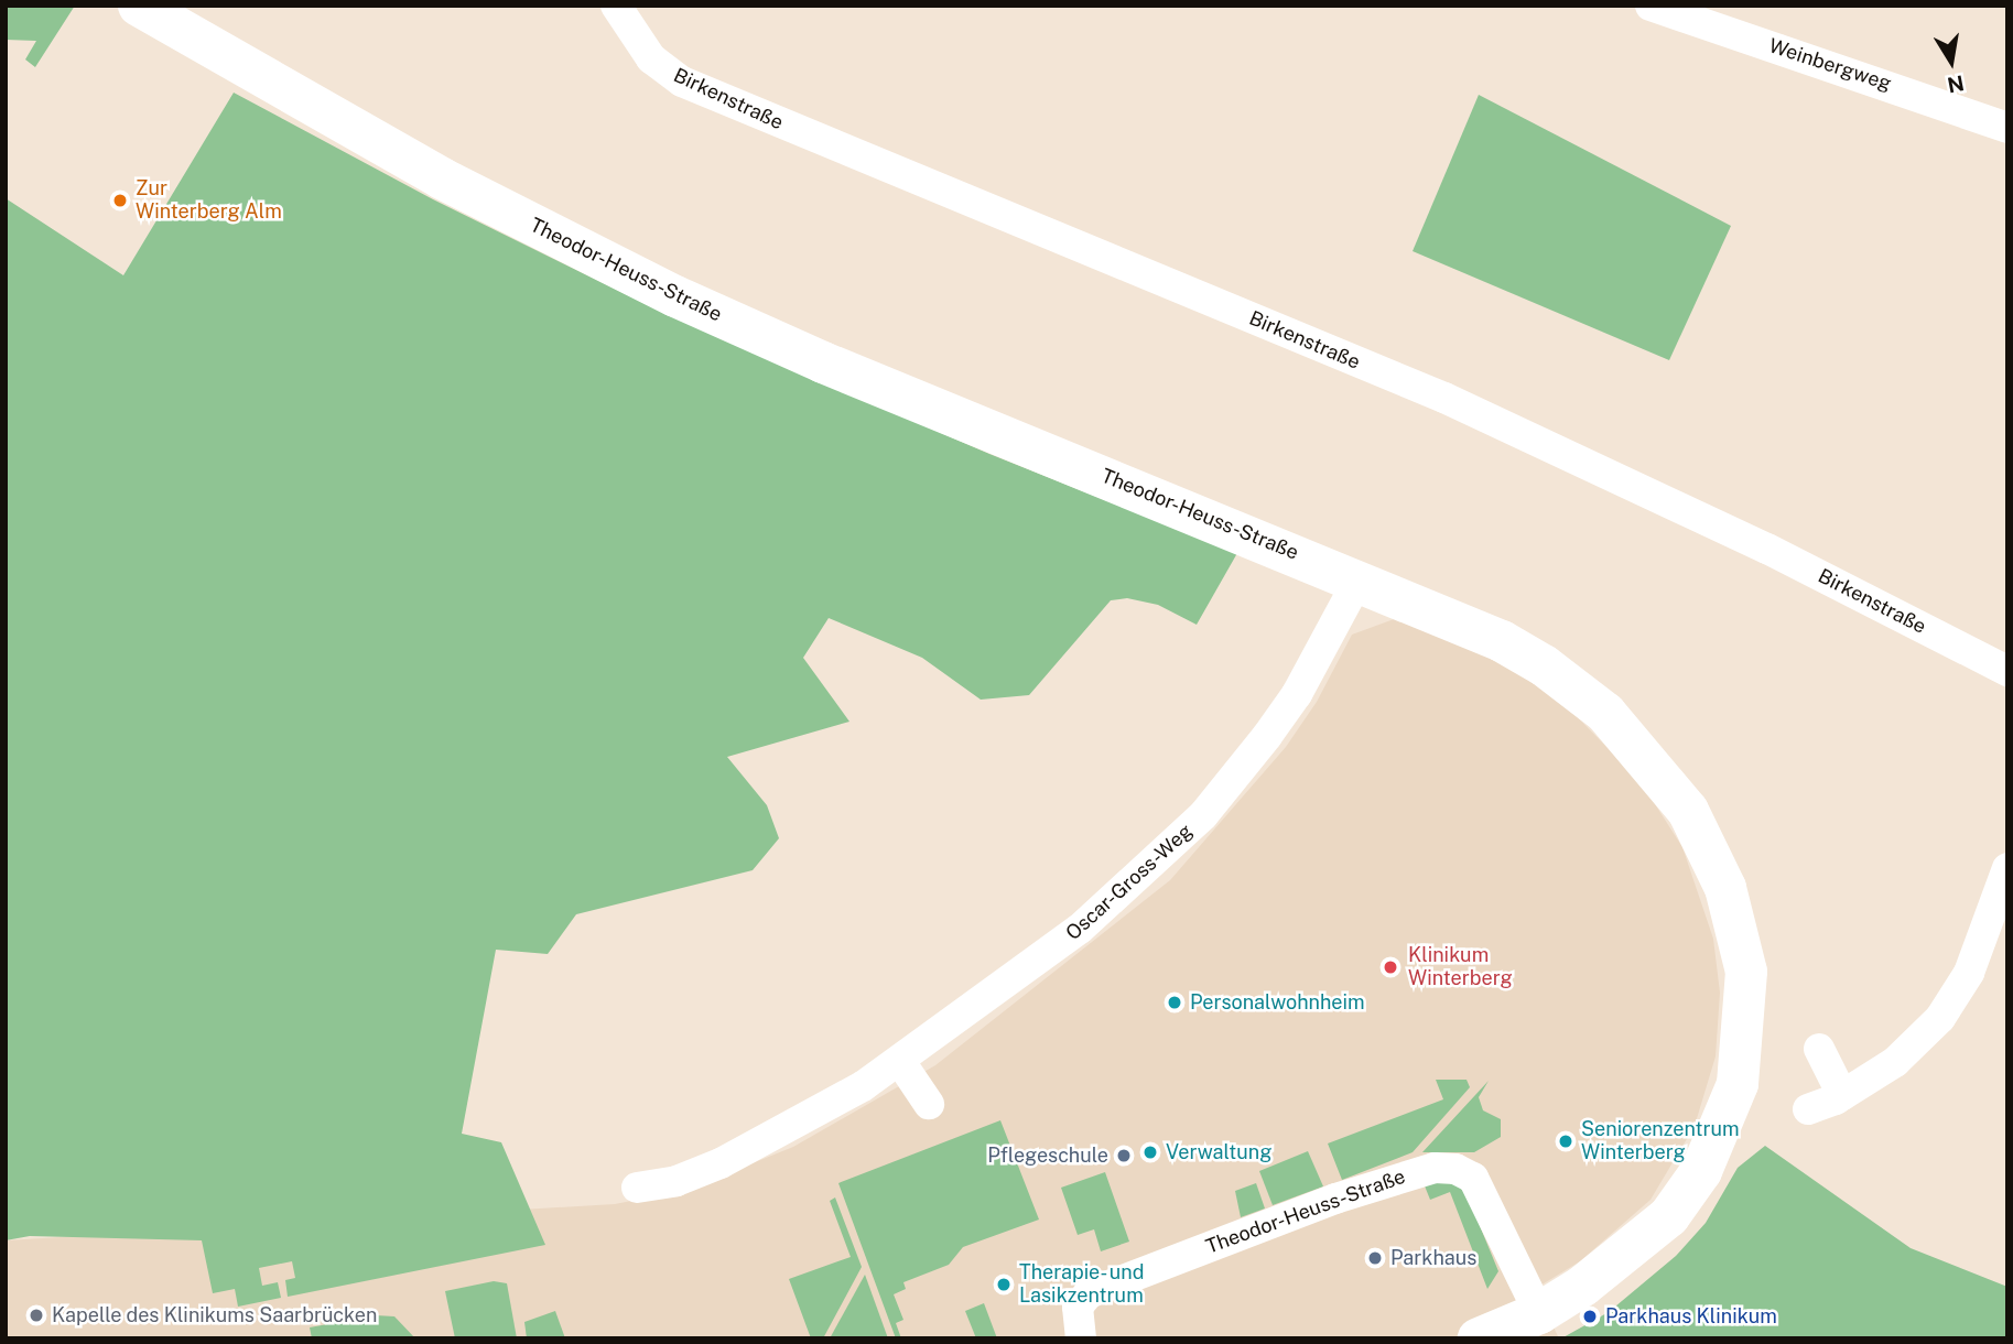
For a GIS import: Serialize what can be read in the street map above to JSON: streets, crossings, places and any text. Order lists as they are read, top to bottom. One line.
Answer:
{"streets":{"street":["Weinbergweg","Birkenstraße","Theodor-Heuss-Straße","Oscar-Gross-Weg"]},"crossings":[["Theodor-Heuss-Straße","Oscar-Gross-Weg"]],"places":["Zur Winterberg Alm","Klinikum Winterberg","Personalwohnheim","Seniorenzentrum Winterberg","Verwaltung","Pflegeschule","Parkhaus","Therapie- und Lasikzentrum","Kapelle des Klinikums Saarbrücken","Parkhaus Klinikum"],"north":"bottom"}
